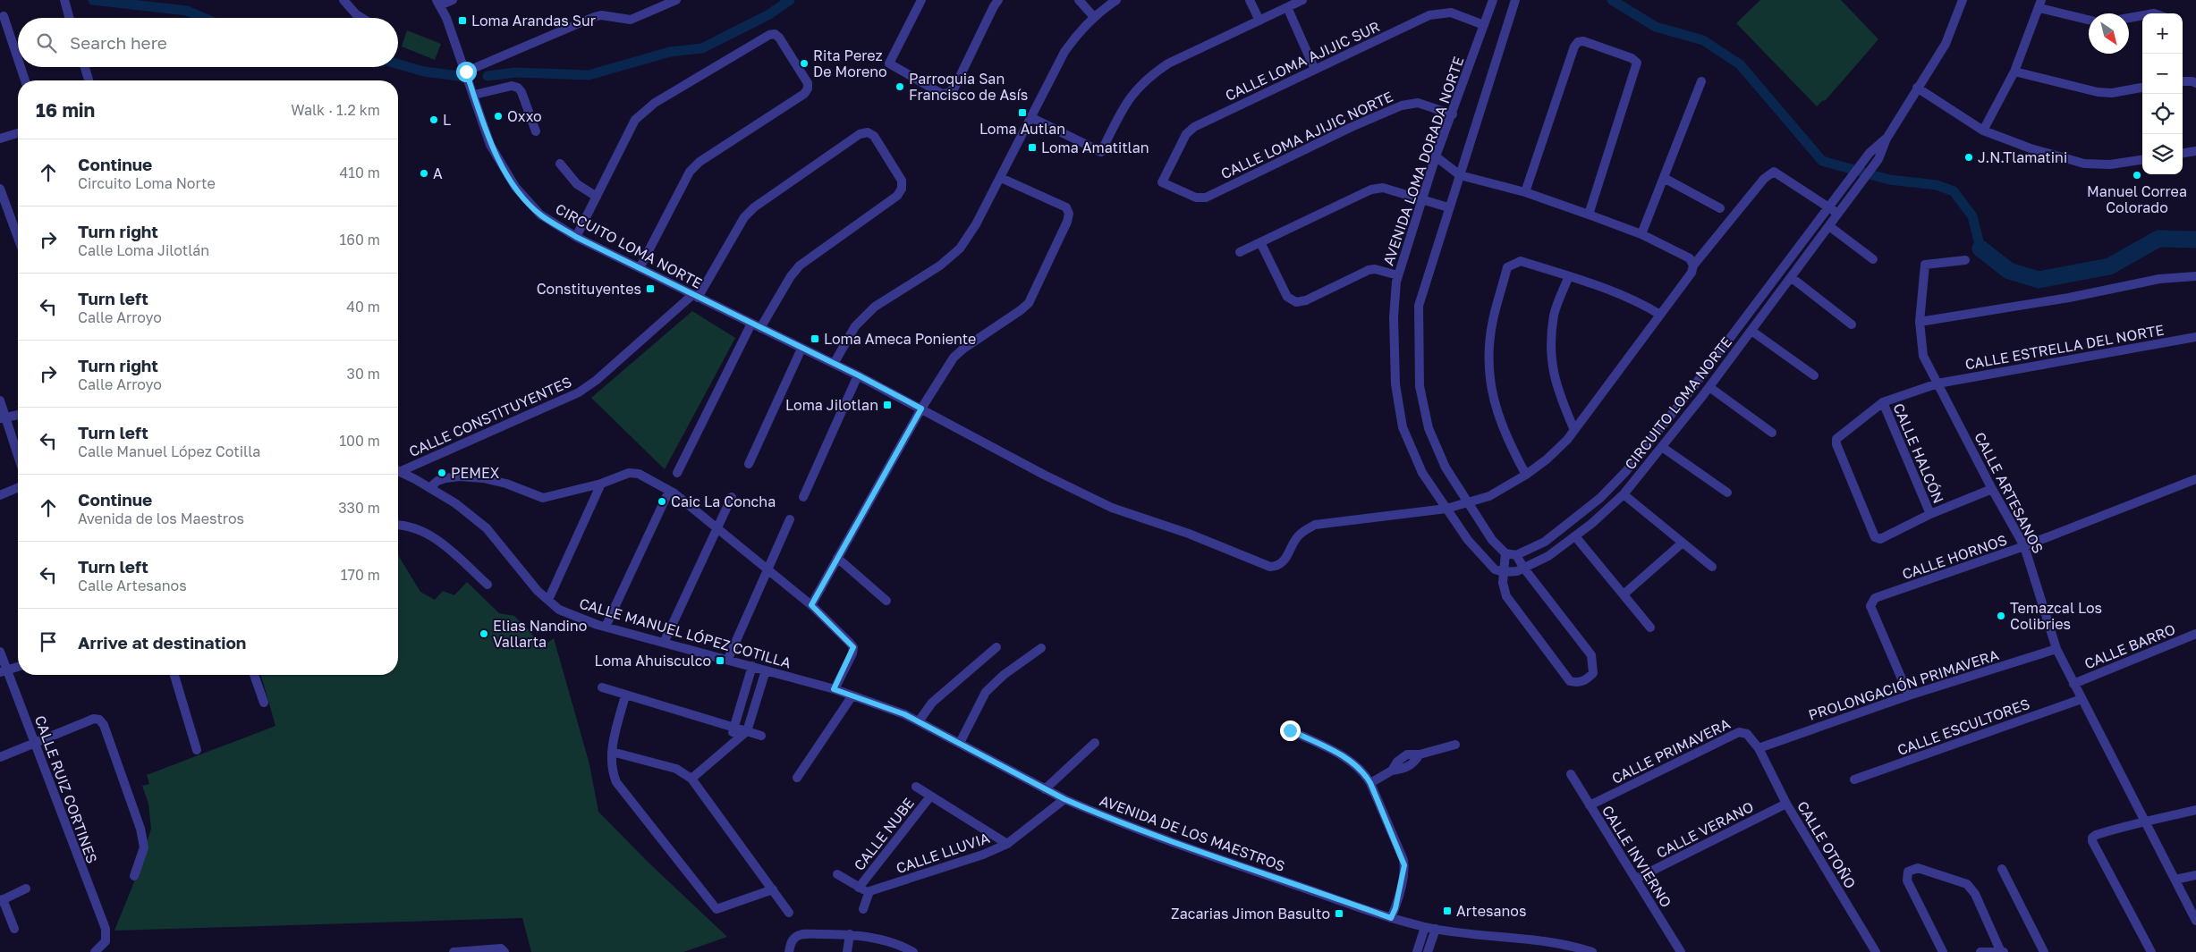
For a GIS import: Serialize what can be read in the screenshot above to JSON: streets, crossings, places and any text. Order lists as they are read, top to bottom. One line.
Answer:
{"streets":{"street":["CALLE LOMA AJIJIC SUR","CALLE LOMA AJIJIC NORTE","AVENIDA LOMA DORADA NORTE","CIRCUITO LOMA NORTE","CALLE ESTRELLA DEL NORTE","CALLE CONSTITUYENTES","CALLE HALCÓN","CALLE ARTESANOS","CALLE HORNOS","CALLE MANUEL LÓPEZ COTILLA","CALLE BARRO","PROLONGACIÓN PRIMAVERA","CALLE ESCULTORES","CALLE PRIMAVERA","CALLE RUIZ CORTINES","CALLE VERANO","AVENIDA DE LOS MAESTROS","CALLE NUBE","CALLE OTOÑO","CALLE LLUVIA","CALLE INVIERNO"]},"crossings":[["CALLE LOMA AJIJIC SUR","CALLE LOMA AJIJIC NORTE"],["CALLE LOMA AJIJIC SUR","AVENIDA LOMA DORADA NORTE"],["CALLE LOMA AJIJIC NORTE","AVENIDA LOMA DORADA NORTE"],["AVENIDA LOMA DORADA NORTE","CIRCUITO LOMA NORTE"],["CIRCUITO LOMA NORTE","CALLE CONSTITUYENTES"],["CALLE ESTRELLA DEL NORTE","CALLE HALCÓN"],["CALLE ESTRELLA DEL NORTE","CALLE ARTESANOS"],["CALLE ARTESANOS","CALLE HORNOS"],["CALLE ARTESANOS","CALLE BARRO"],["CALLE ARTESANOS","PROLONGACIÓN PRIMAVERA"],["CALLE ARTESANOS","CALLE ESCULTORES"],["CALLE HORNOS","PROLONGACIÓN PRIMAVERA"],["CALLE MANUEL LÓPEZ COTILLA","AVENIDA DE LOS MAESTROS"],["PROLONGACIÓN PRIMAVERA","CALLE PRIMAVERA"],["PROLONGACIÓN PRIMAVERA","CALLE OTOÑO"],["CALLE PRIMAVERA","CALLE OTOÑO"],["CALLE PRIMAVERA","CALLE INVIERNO"],["CALLE VERANO","CALLE OTOÑO"],["CALLE VERANO","CALLE INVIERNO"],["AVENIDA DE LOS MAESTROS","CALLE LLUVIA"]],"places":{"transit":["Loma Arandas Sur","Loma Autlan","Loma Amatitlan","Constituyentes","Loma Ameca Poniente","Loma Jilotlan","Loma Ahuisculco","Artesanos","Zacarias Jimon Basulto"],"other":["Rita Perez De Moreno","Parroquia San Francisco de Asís","Oxxo","L","J.N.Tlamatini","A","Manuel Correa Colorado","PEMEX","Caic La Concha","Temazcal Los Colibries","Elias Nandino Vallarta"]},"north":"bottom right","page":{"map_buttons":["+","−"],"search":"Search here","heading":["16 min","Walk · 1.2 km"],"list":[["Continue","Circuito Loma Norte","410 m"],["Turn right","Calle Loma Jilotlán","160 m"],["Turn left","Calle Arroyo","40 m"],["Turn right","Calle Arroyo","30 m"],["Turn left","Calle Manuel López Cotilla","100 m"],["Continue","Avenida de los Maestros","330 m"],["Turn left","Calle Artesanos","170 m"],"Arrive at destination"]}}
